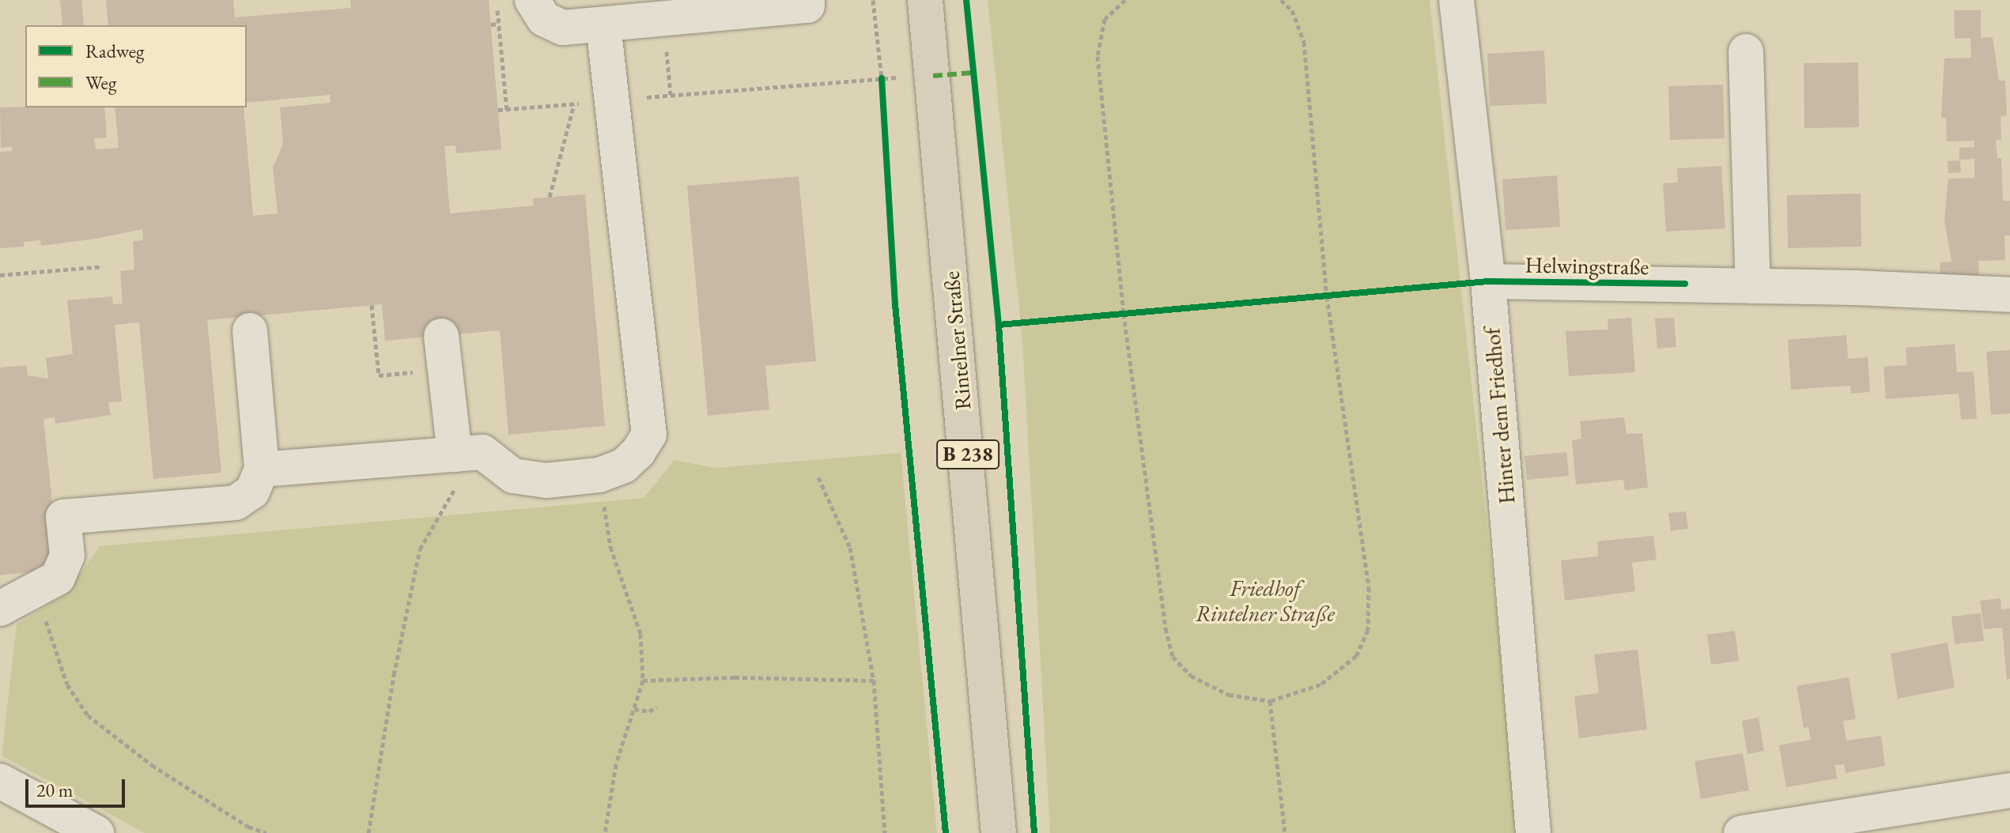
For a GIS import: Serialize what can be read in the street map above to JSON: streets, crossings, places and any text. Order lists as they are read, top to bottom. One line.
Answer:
{"streets":{"main road":["Rintelner Straße","B 238"],"street":["Helwingstraße","Hinter dem Friedhof"]},"crossings":[["Helwingstraße","Hinter dem Friedhof"]],"parks":["Friedhof Rintelner Straße"],"legend":["Radweg","Weg"],"scale_bar":"20 m"}
